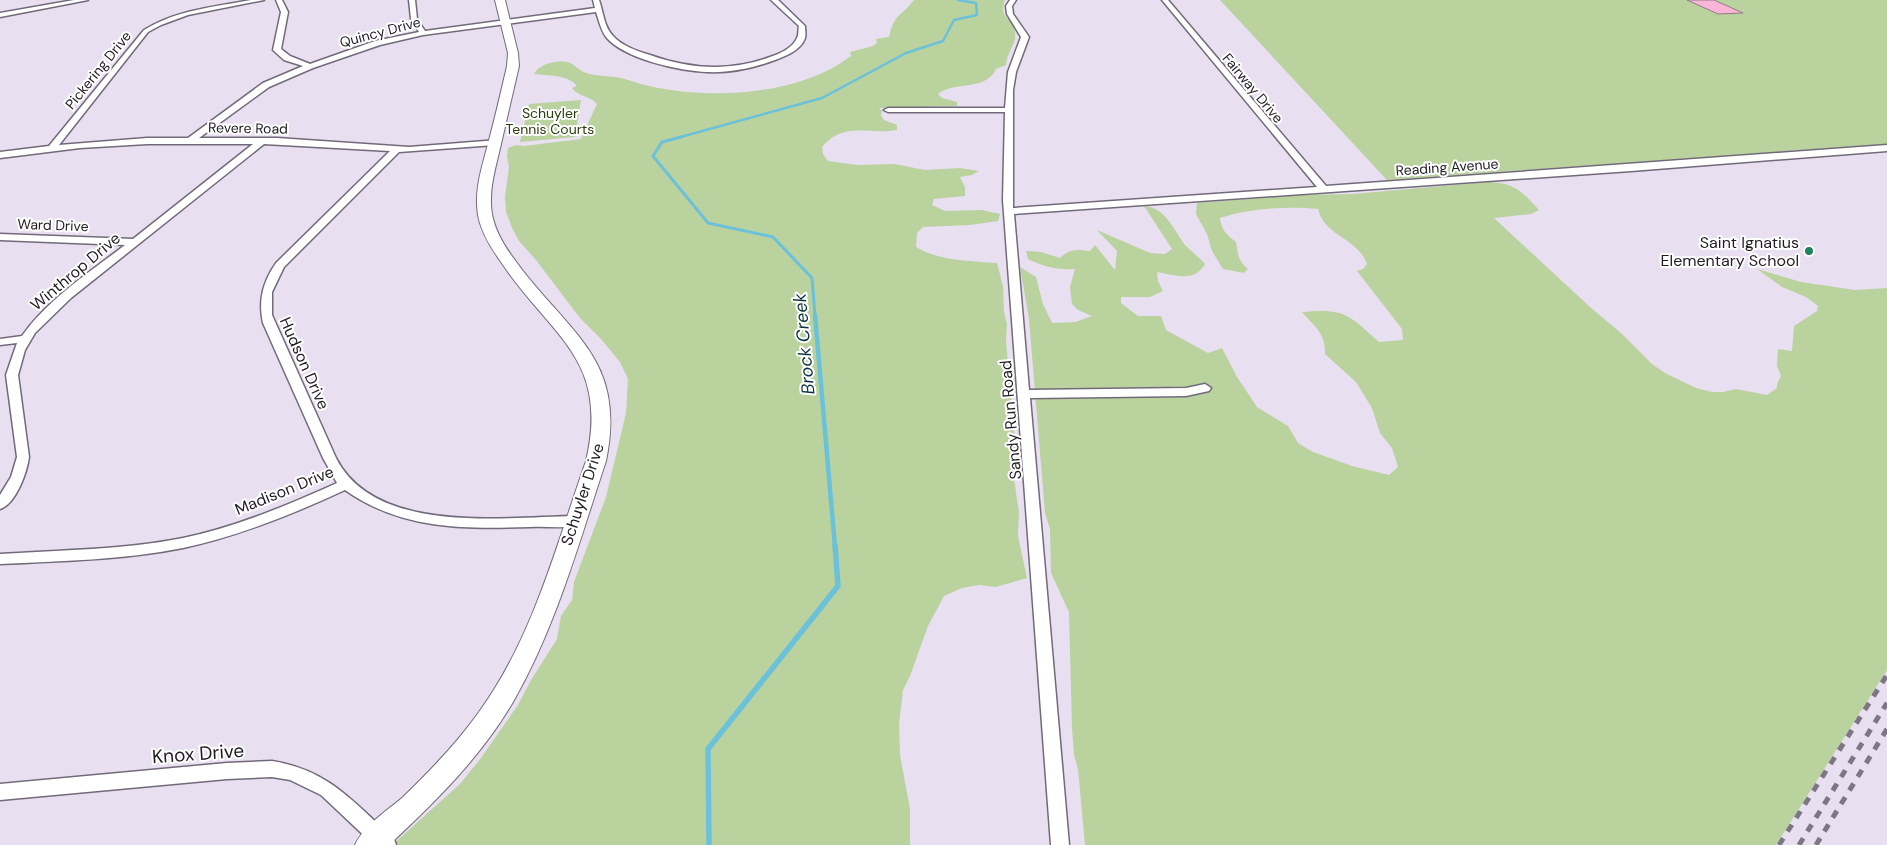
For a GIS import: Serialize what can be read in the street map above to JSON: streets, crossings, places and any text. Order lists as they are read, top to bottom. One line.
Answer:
{"streets":{"street":["Quincy Drive","Pickering Drive","Fairway Drive","Revere Road","Reading Avenue","Ward Drive","Winthrop Drive","Hudson Drive","Sandy Run Road","Madison Drive","Schuyler Drive","Knox Drive"]},"crossings":[["Quincy Drive","Revere Road"],["Quincy Drive","Schuyler Drive"],["Pickering Drive","Revere Road"],["Fairway Drive","Reading Avenue"],["Revere Road","Winthrop Drive"],["Revere Road","Hudson Drive"],["Revere Road","Schuyler Drive"],["Reading Avenue","Sandy Run Road"],["Ward Drive","Winthrop Drive"],["Hudson Drive","Madison Drive"],["Madison Drive","Schuyler Drive"],["Schuyler Drive","Knox Drive"]],"water":["Brock Creek"],"parks":["Schuyler Tennis Courts"],"places":["Saint Ignatius Elementary School"]}
